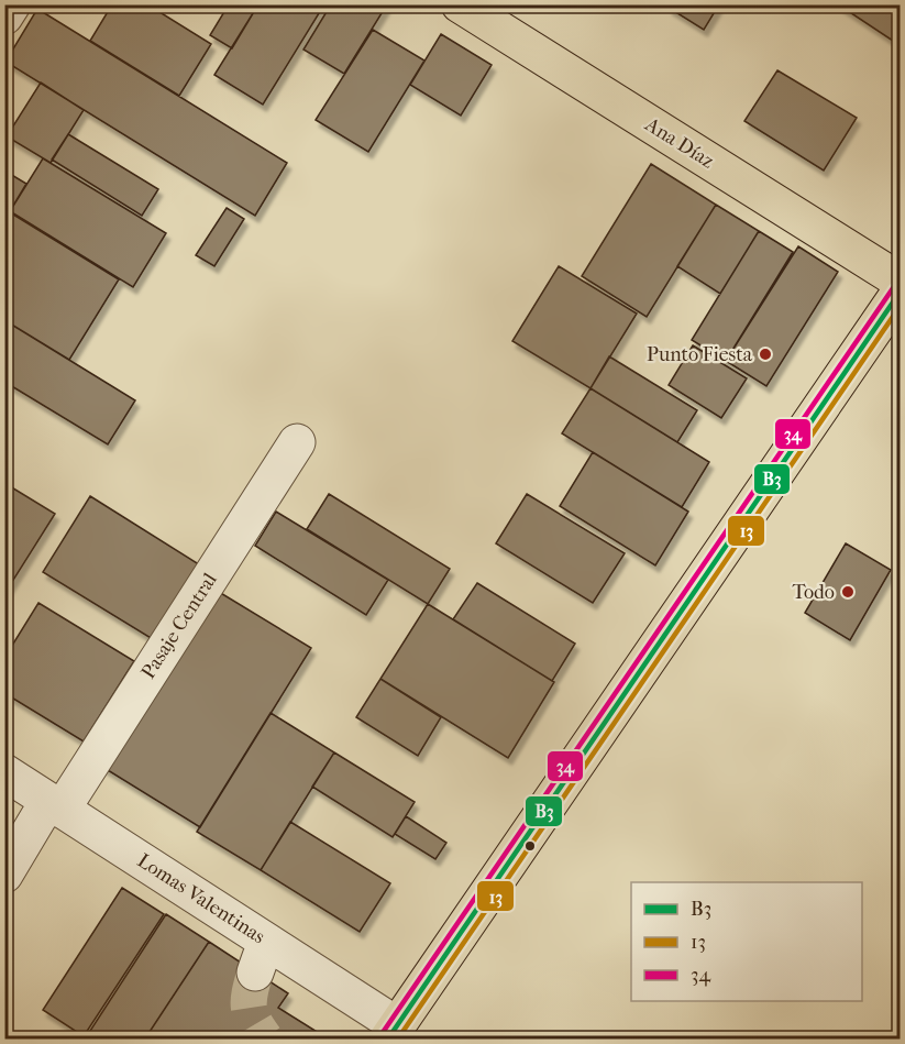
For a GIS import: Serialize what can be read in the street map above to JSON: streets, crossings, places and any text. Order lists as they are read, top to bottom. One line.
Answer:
{"streets":{"main road":["Ana Díaz"],"street":["Pasaje Central","Lomas Valentinas"]},"crossings":[["Pasaje Central","Lomas Valentinas"]],"places":["Punto Fiesta","Todo"],"lines":["transit line 34","transit line B3","transit line 13"],"legend":["B3","13","34"]}
